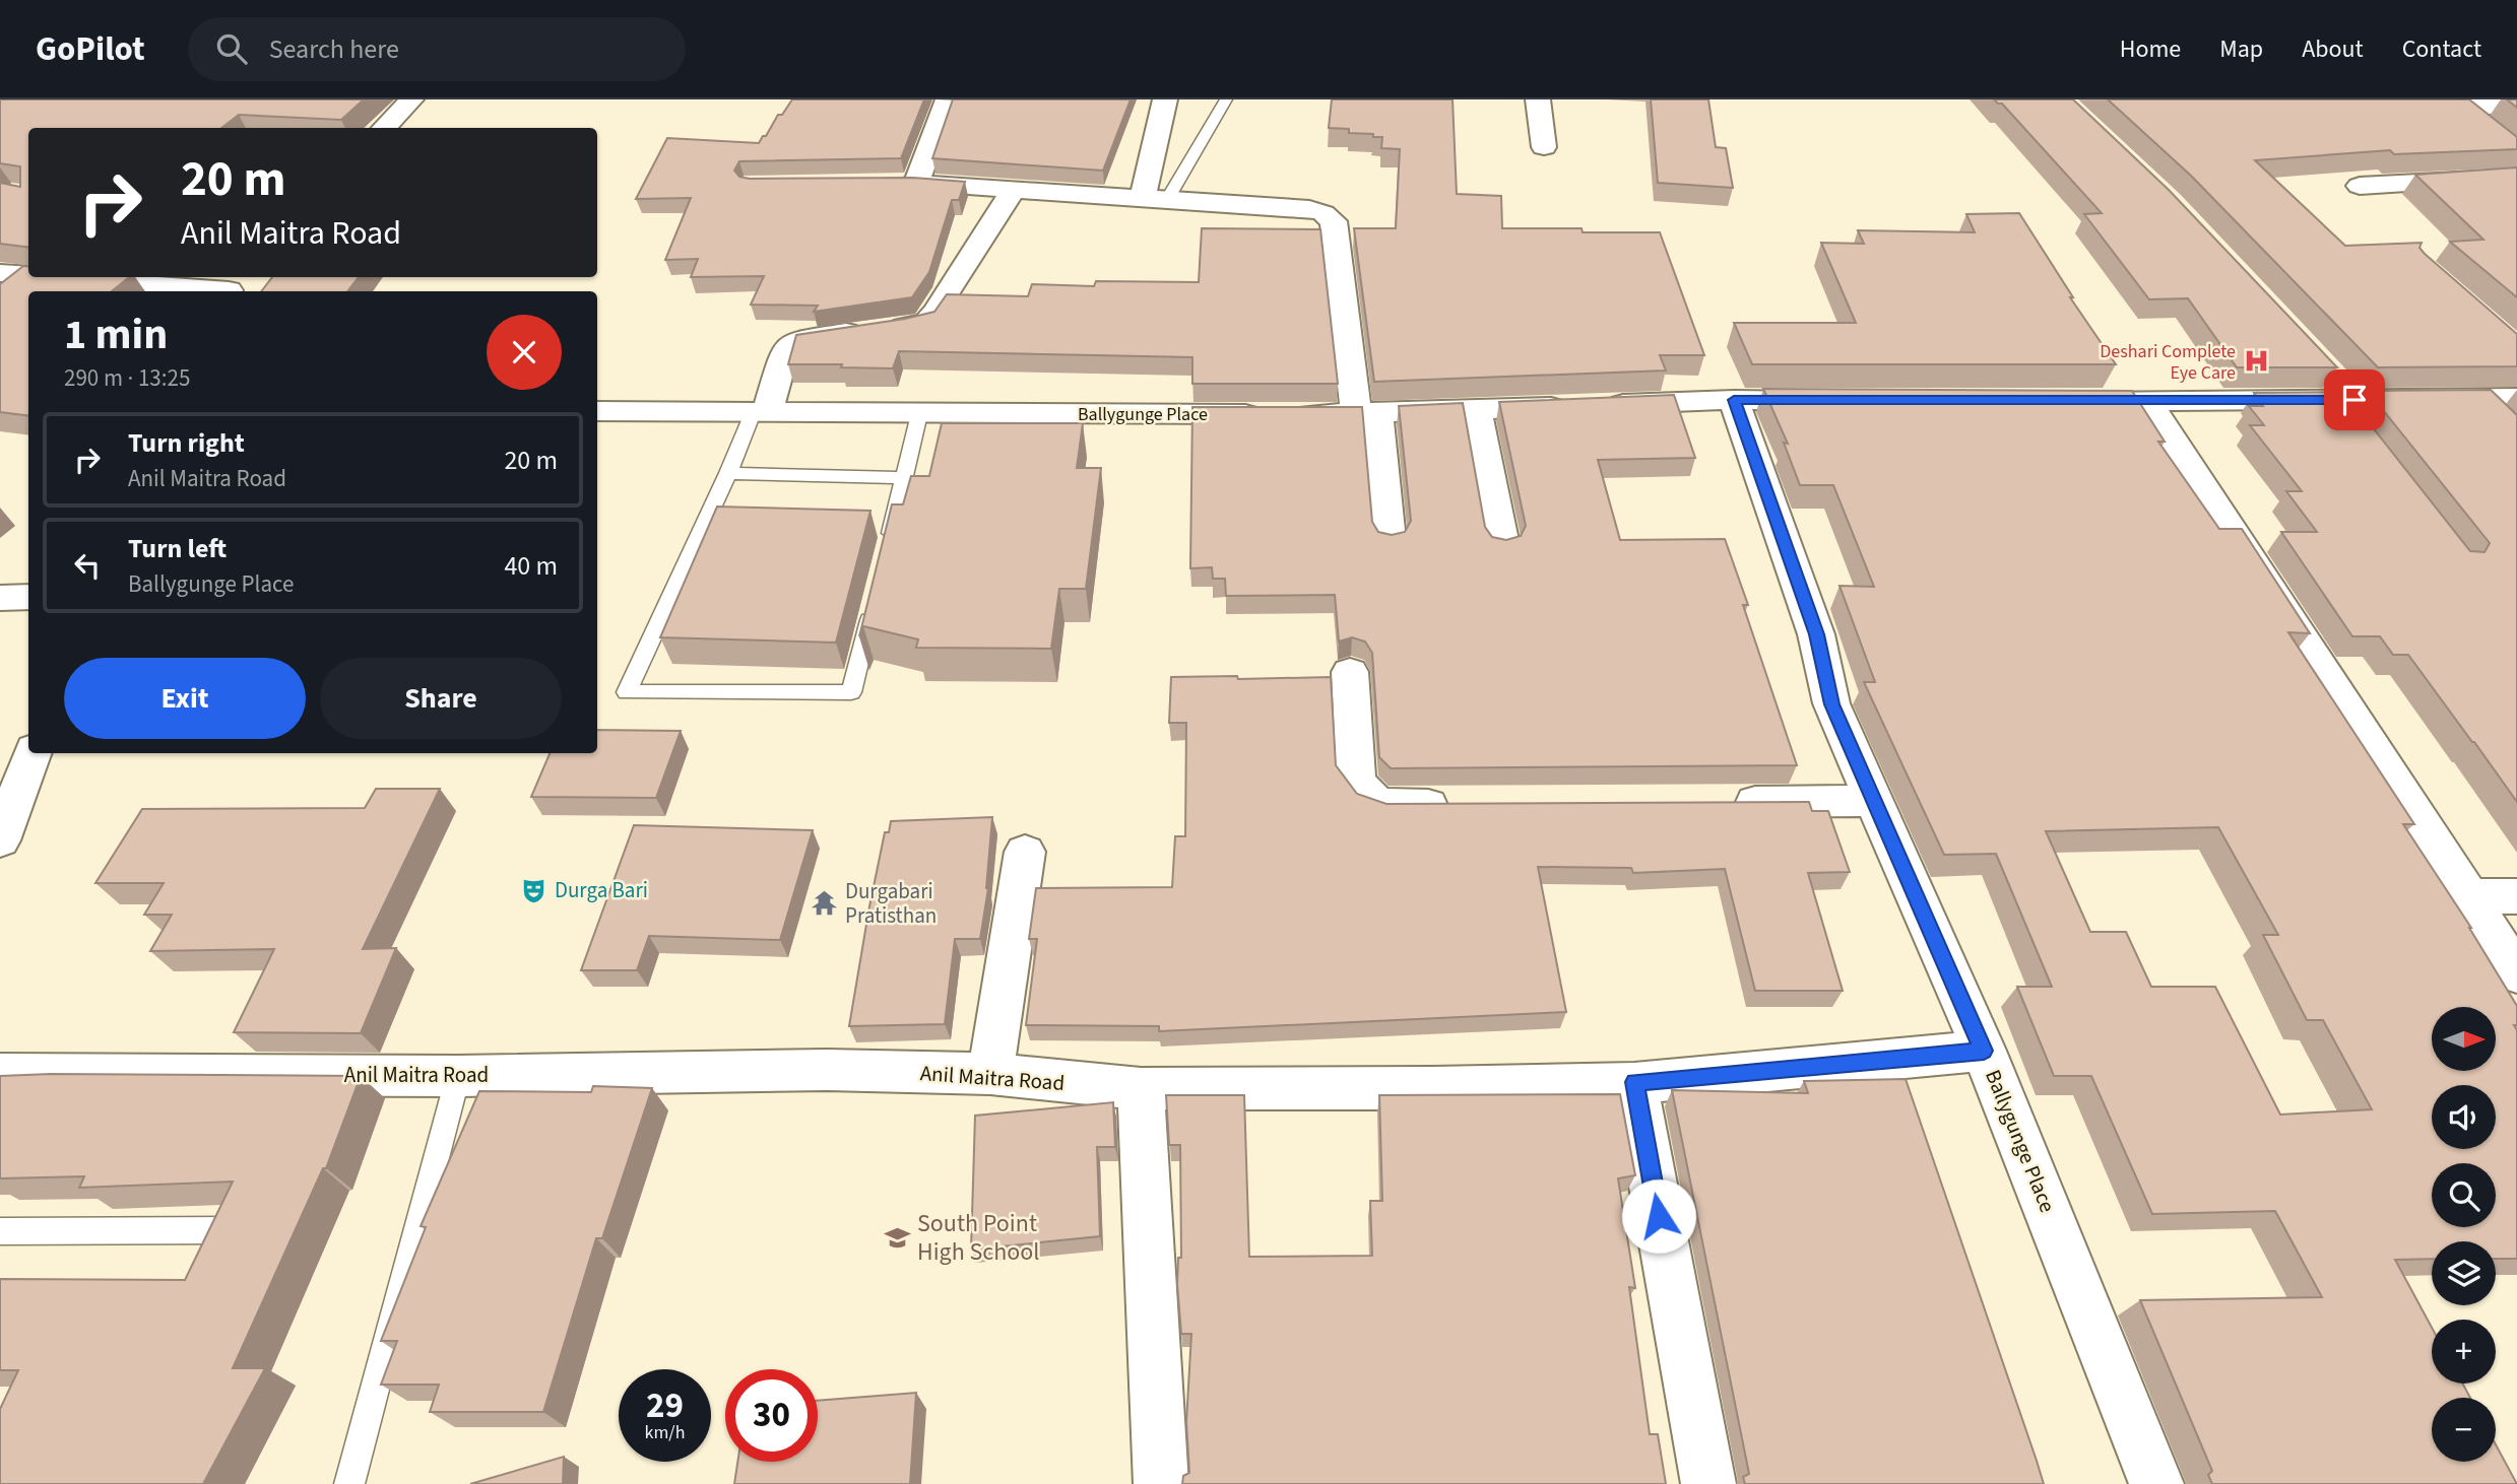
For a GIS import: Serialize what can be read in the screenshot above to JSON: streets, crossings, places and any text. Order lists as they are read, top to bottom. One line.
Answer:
{"streets":{"street":["Ballygunge Place","Anil Maitra Road"]},"crossings":[["Ballygunge Place","Anil Maitra Road"]],"places":{"hospital":["Deshari Complete Eye Care"],"theatre":["Durga Bari"],"temple":["Durgabari Pratisthan"],"school or university":["South Point High School"]},"north":"right","page":{"header":"GoPilot","search":"Search here","nav":["Home","Map","About","Contact"],"turn":["20 m","Anil Maitra Road"],"heading":["1 min","290 m · 13:25"],"list":[{"name":"Turn right","note":"Anil Maitra Road","value":"20 m"},{"name":"Turn left","note":"Ballygunge Place","value":"40 m"}],"buttons":["Exit","Share"],"map_buttons":["+","−"],"speed":"29 km/h","limit":"30"}}
